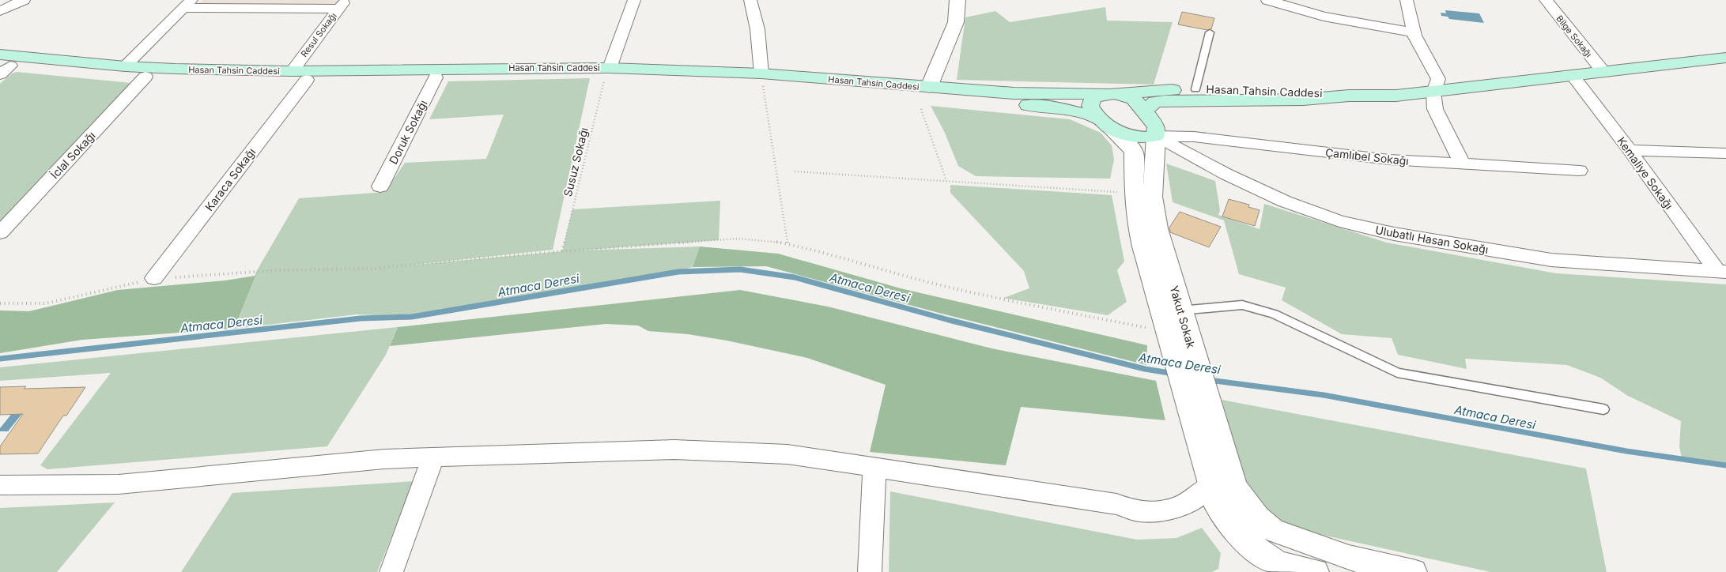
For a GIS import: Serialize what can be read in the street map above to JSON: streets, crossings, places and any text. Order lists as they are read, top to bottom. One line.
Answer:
{"streets":{"main road":["Hasan Tahsin Caddesi"],"street":["Resul Sokağı","Bilge Sokağı","Doruk Sokağı","İclal Sokağı","Çamlıbel Sokağı","Kemaliye Sokağı","Karaca Sokağı","Ulubatlı Hasan Sokağı","Yakut Sokak"],"path":["Susuz Sokağı"]},"crossings":[["Resul Sokağı","Hasan Tahsin Caddesi"],["Hasan Tahsin Caddesi","Doruk Sokağı"],["Hasan Tahsin Caddesi","İclal Sokağı"],["Hasan Tahsin Caddesi","Çamlıbel Sokağı"],["Hasan Tahsin Caddesi","Susuz Sokağı"],["Hasan Tahsin Caddesi","Karaca Sokağı"],["Hasan Tahsin Caddesi","Ulubatlı Hasan Sokağı"],["Hasan Tahsin Caddesi","Yakut Sokak"],["Çamlıbel Sokağı","Ulubatlı Hasan Sokağı"],["Çamlıbel Sokağı","Yakut Sokak"],["Kemaliye Sokağı","Ulubatlı Hasan Sokağı"],["Ulubatlı Hasan Sokağı","Yakut Sokak"]],"water":["Atmaca Deresi"]}
